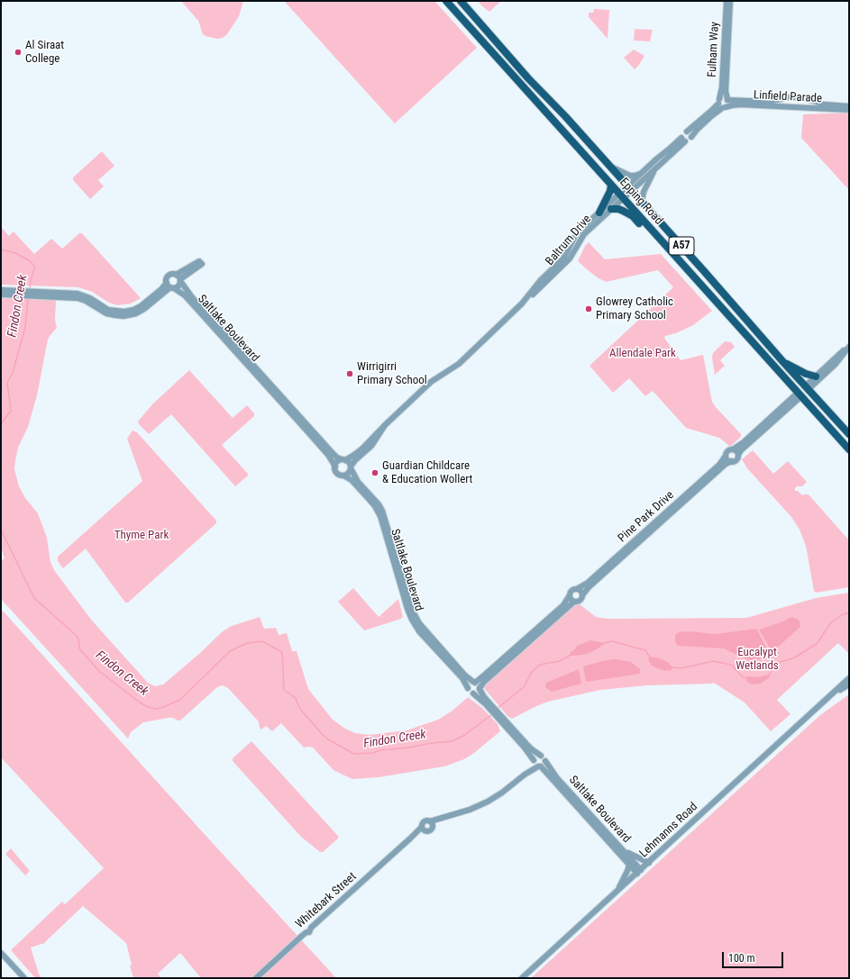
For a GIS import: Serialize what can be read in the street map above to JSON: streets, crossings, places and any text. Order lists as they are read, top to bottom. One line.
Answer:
{"streets":{"main road":["Epping Road","A57"],"street":["Fulham Way","Linfield Parade","Baltrum Drive","Saltlake Boulevard","Pine Park Drive","Lehmanns Road","Whitebark Street"]},"crossings":[["Fulham Way","Linfield Parade"],["Epping Road","Baltrum Drive"],["Saltlake Boulevard","Lehmanns Road"]],"water":["Findon Creek"],"parks":["Allendale Park","Thyme Park","Eucalypt Wetlands"],"places":["Al Siraat College","Glowrey Catholic Primary School","Wirrigirri Primary School","Guardian Childcare & Education Wollert"],"scale_bar":"100 m"}
